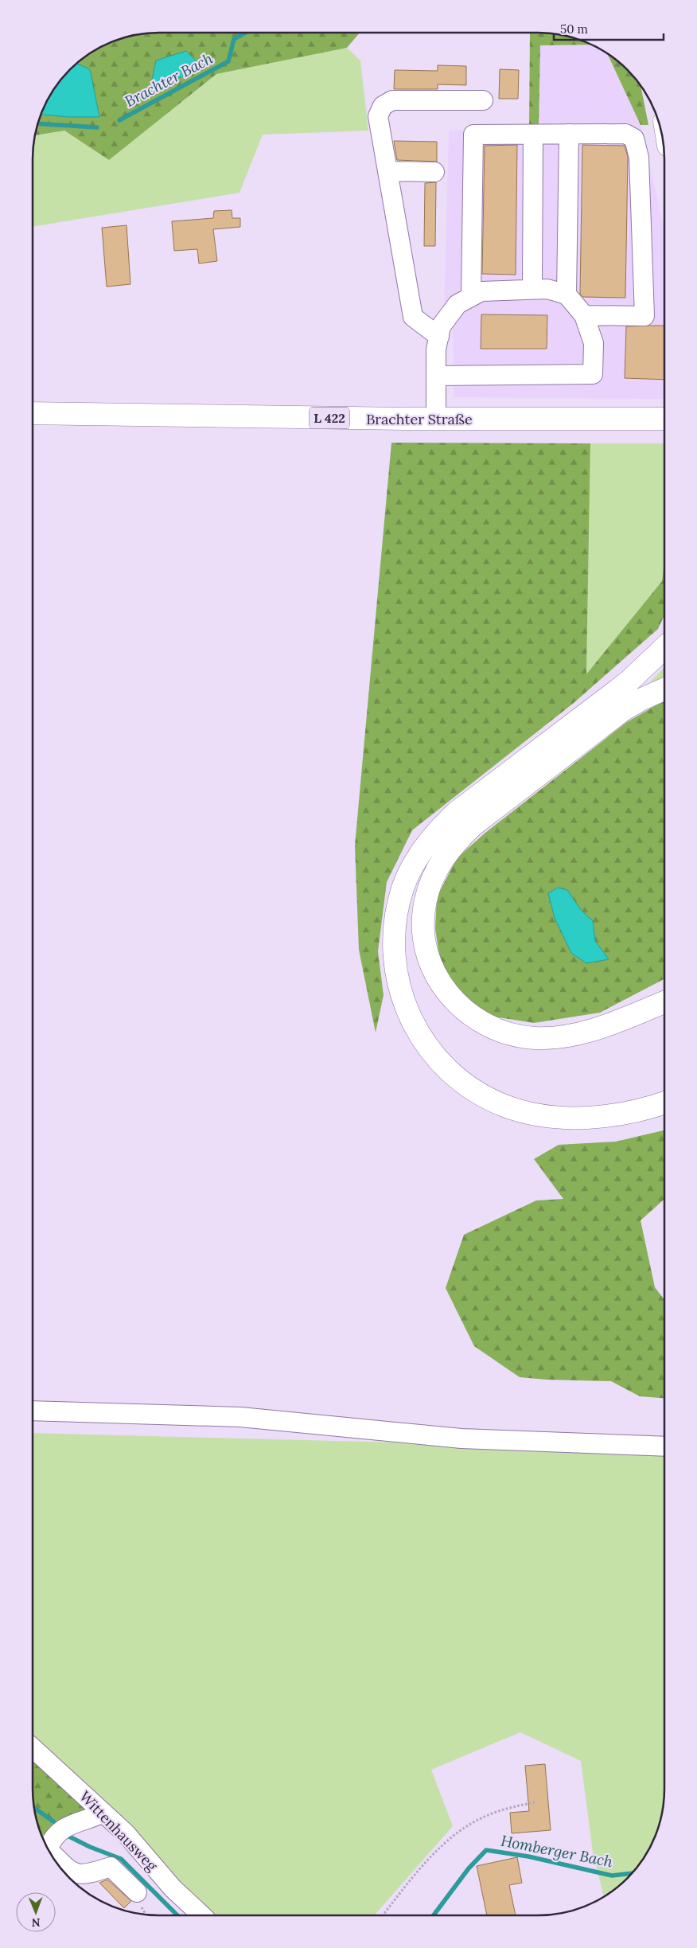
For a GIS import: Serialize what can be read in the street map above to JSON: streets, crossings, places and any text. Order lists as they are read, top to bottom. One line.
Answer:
{"streets":{"main road":["L 422","Brachter Straße"],"street":["Wittenhausweg"]},"water":["Brachter Bach","Homberger Bach"],"scale_bar":"50 m","north":"bottom"}
